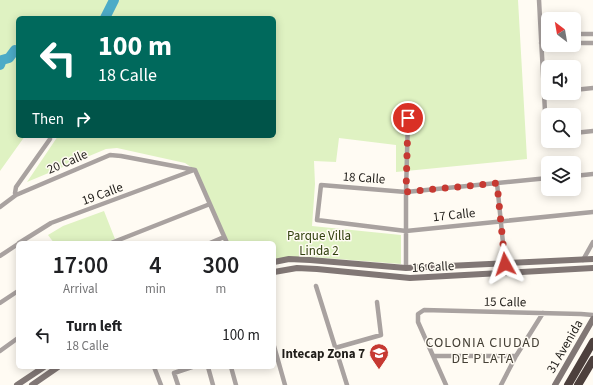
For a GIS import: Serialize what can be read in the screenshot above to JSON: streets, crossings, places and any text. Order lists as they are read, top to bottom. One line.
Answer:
{"streets":{"main road":["16 Calle","31 Avenida"],"street":["20 Calle","18 Calle","19 Calle","17 Calle","15 Calle"]},"crossings":[["20 Calle","19 Calle"],["18 Calle","17 Calle"]],"districts":["COLONIA CIUDAD DE PLATA"],"parks":["Parque Villa Linda 2"],"places":{"school or university":["Intecap Zona 7"]},"north":"top left","page":{"turn":["100 m","18 Calle"],"then":"Then","eta":["17:00","Arrival","4","min","300","m"],"list":[{"name":"Turn left","note":"18 Calle","value":"100 m"}]}}
